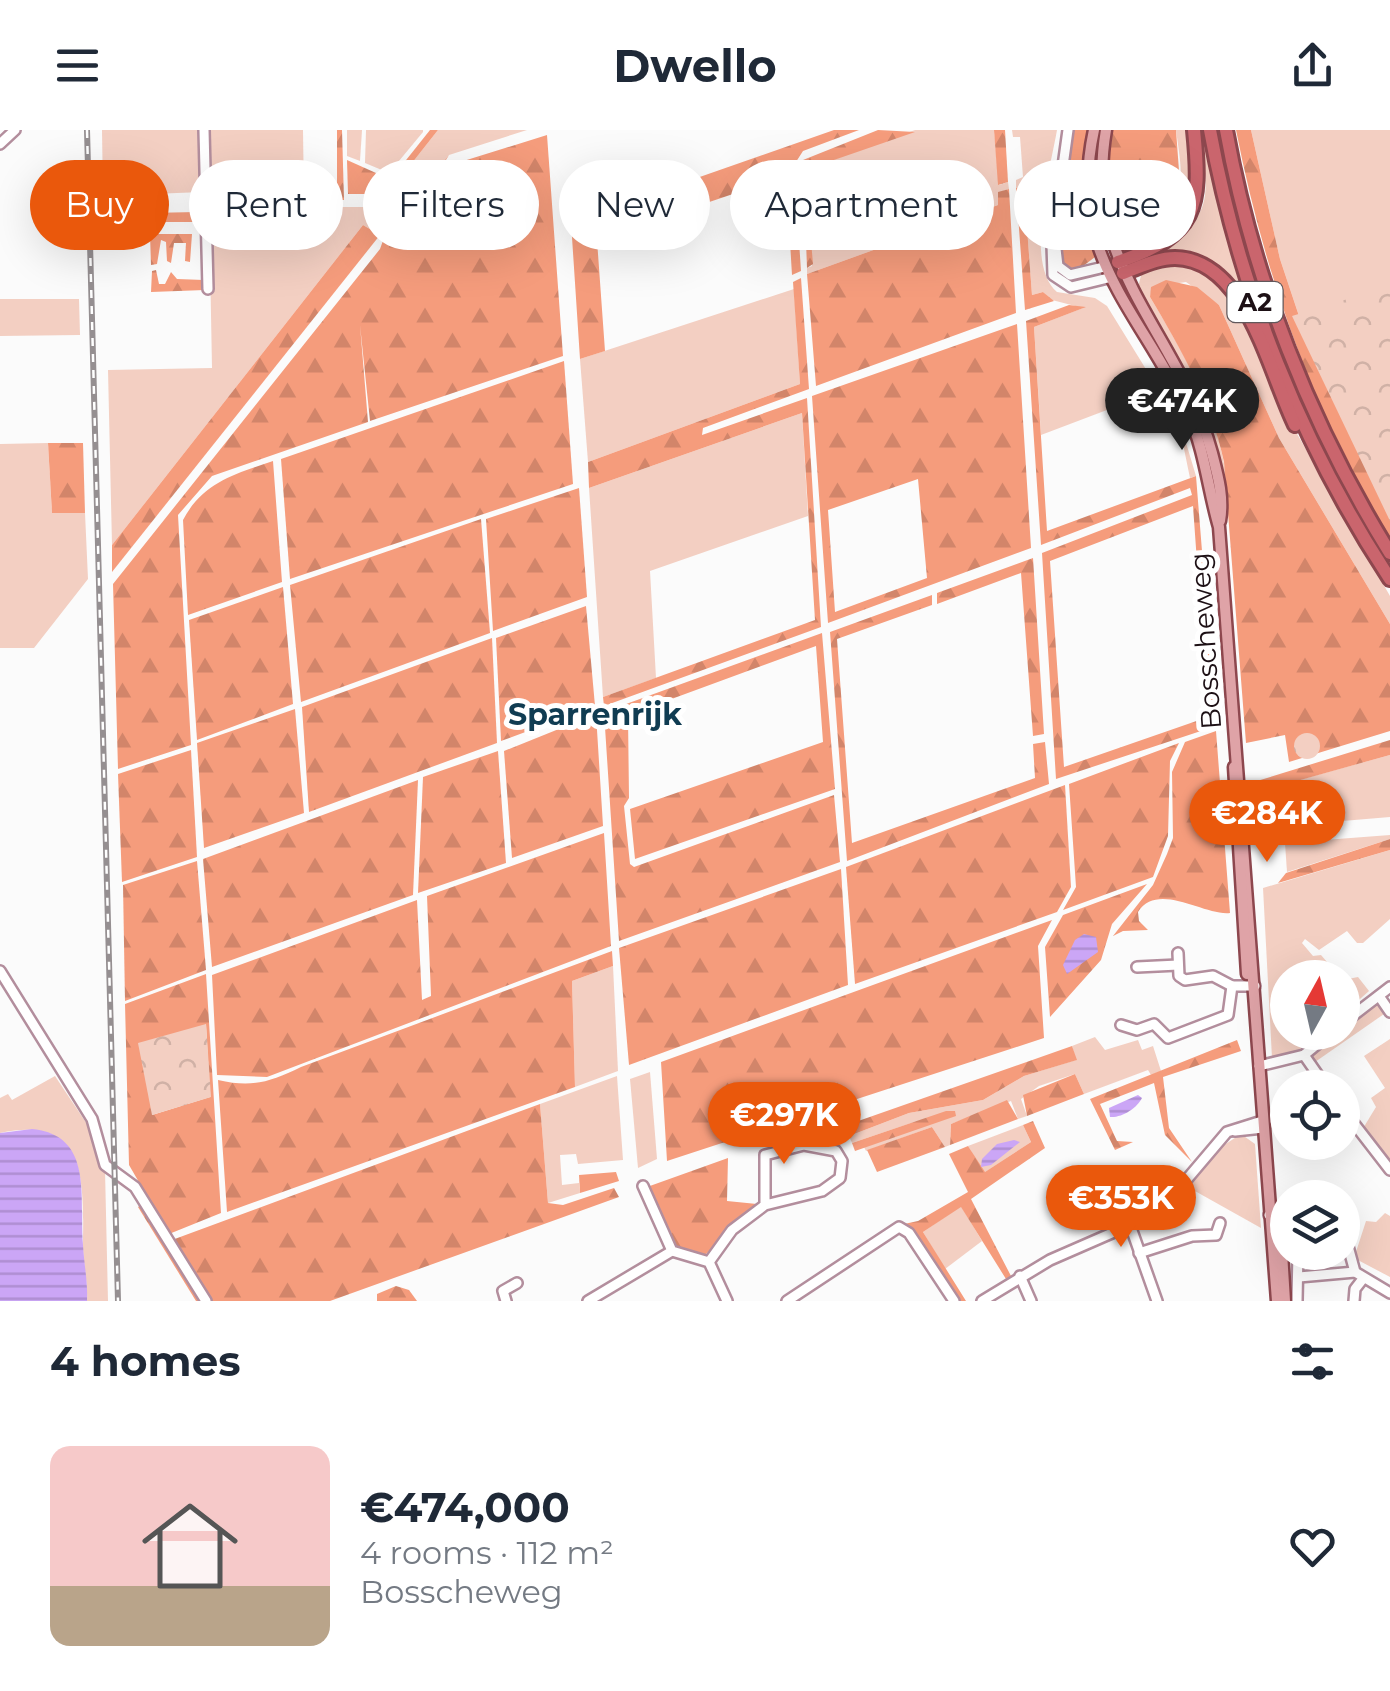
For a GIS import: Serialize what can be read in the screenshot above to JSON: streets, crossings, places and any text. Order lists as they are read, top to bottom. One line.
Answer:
{"streets":{"highway":["A2"],"main road":["Bosscheweg"]},"crossings":[["A2","Bosscheweg"]],"districts":["Sparrenrijk"],"north":"top","page":{"header":"Dwello","chip":["Buy","Rent","Filters","New","Apartment","House"],"price":["€474K","€284K","€297K","€353K"],"heading":"4 homes","list":[{"name":"€474,000","note":"4 rooms · 112 m² · Bosscheweg"}]}}
